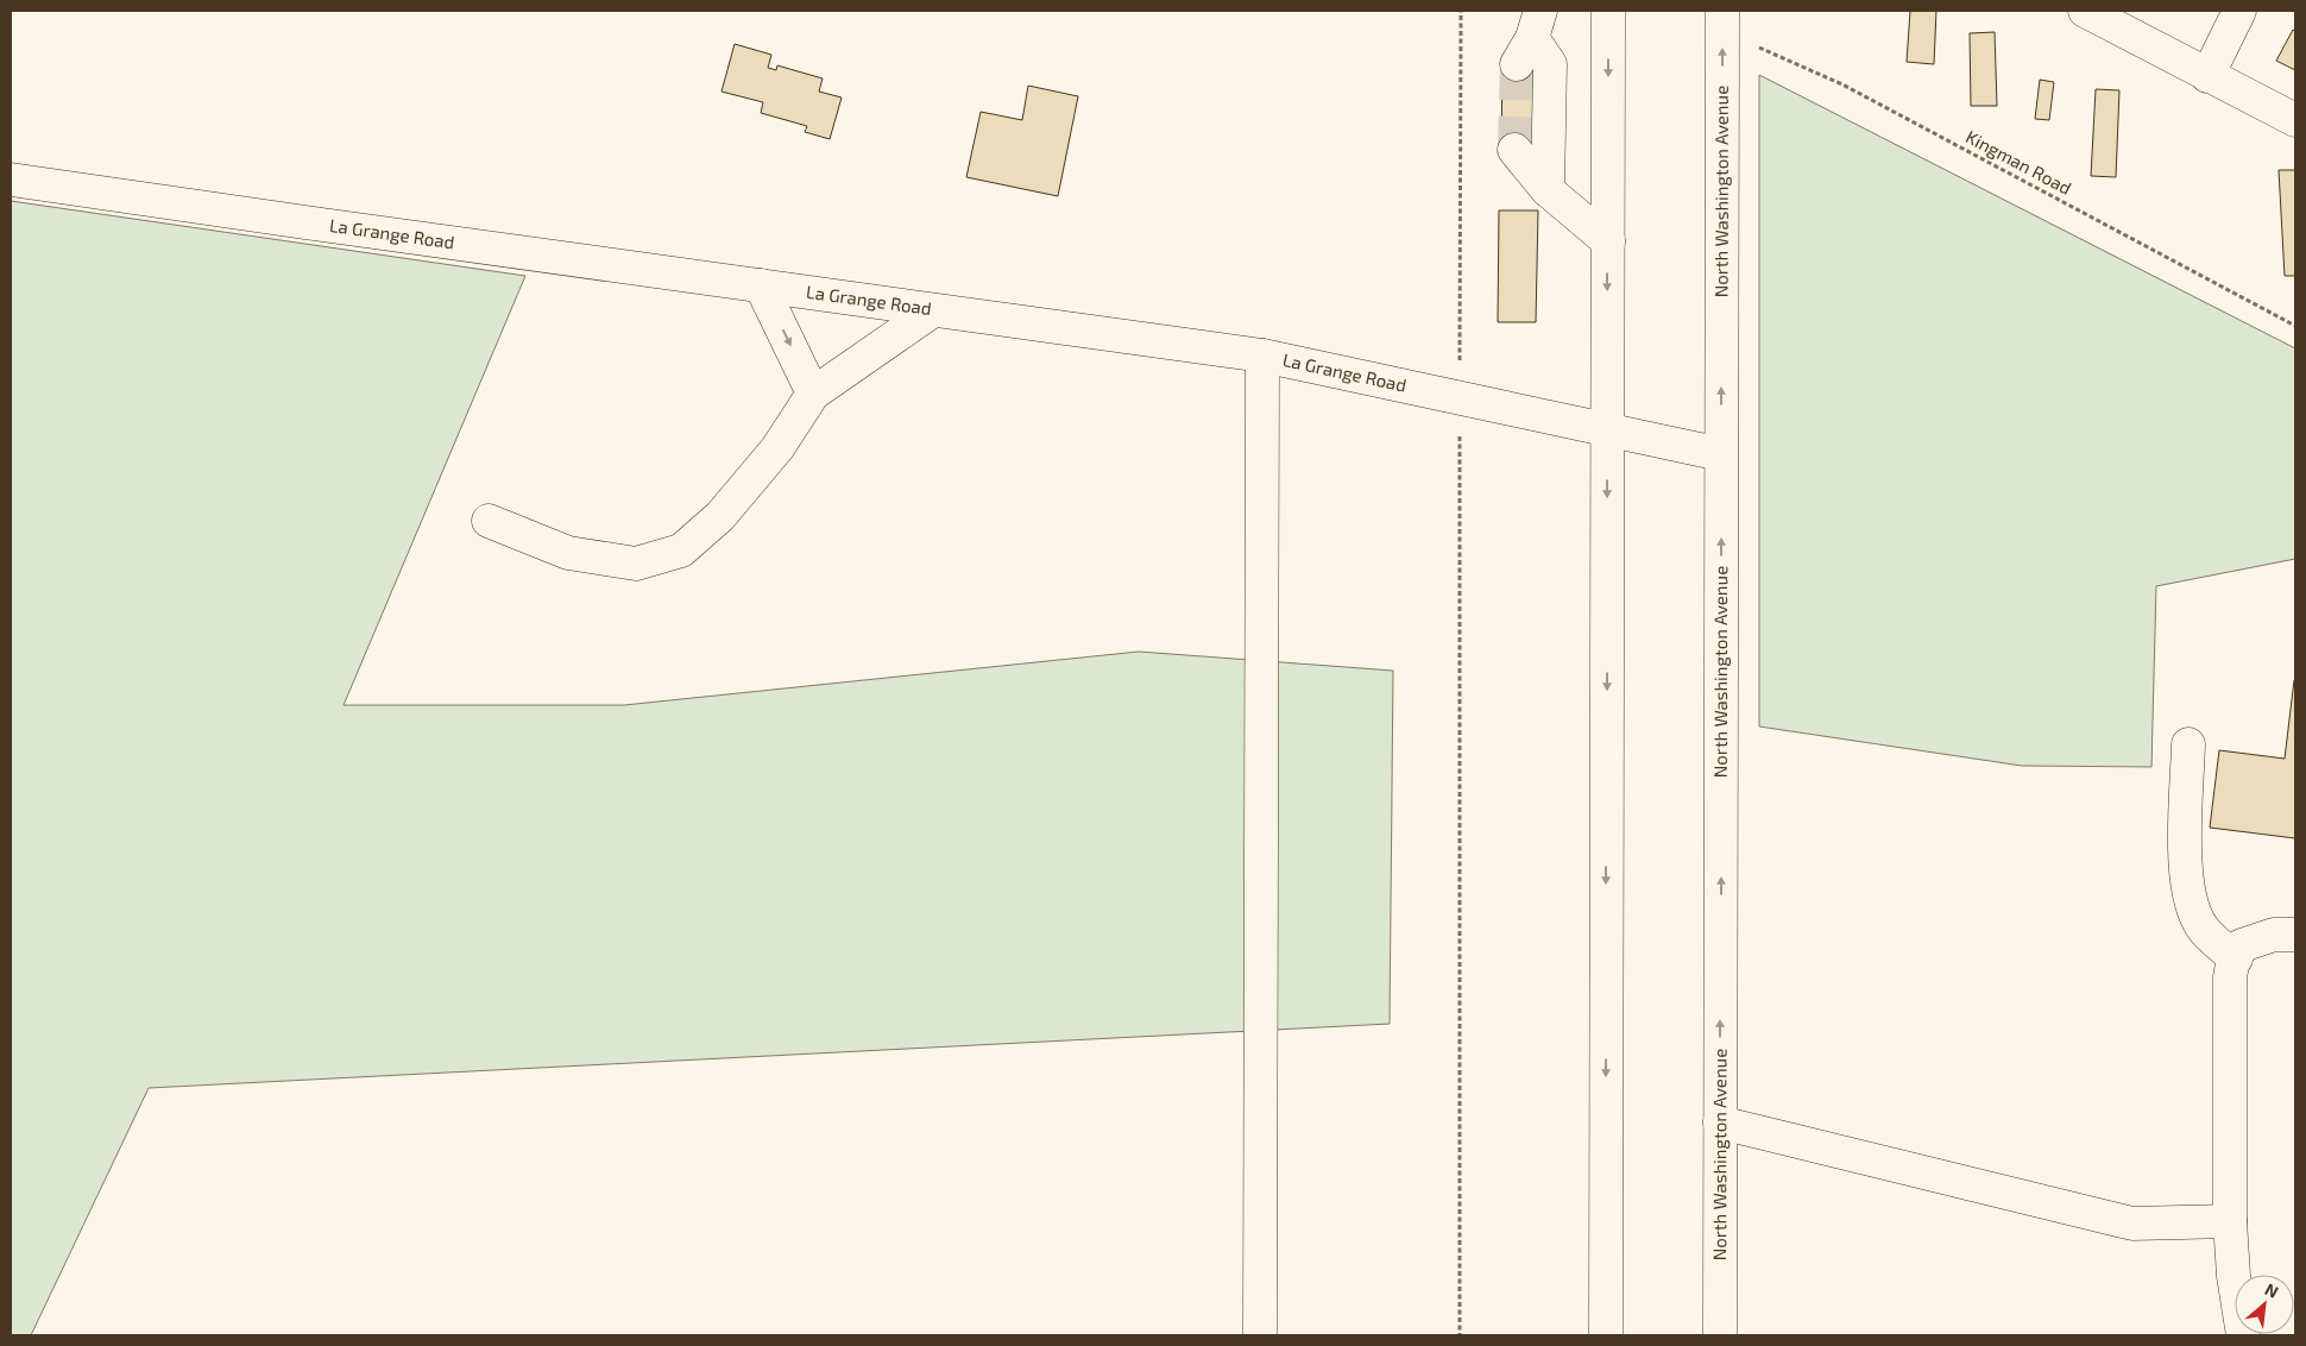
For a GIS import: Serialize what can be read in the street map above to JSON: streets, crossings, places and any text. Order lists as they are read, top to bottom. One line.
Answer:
{"streets":{"street":["North Washington Avenue","La Grange Road"],"path":["Kingman Road"]},"crossings":[["Kingman Road","North Washington Avenue"],["North Washington Avenue","La Grange Road"]],"north":"top right"}
